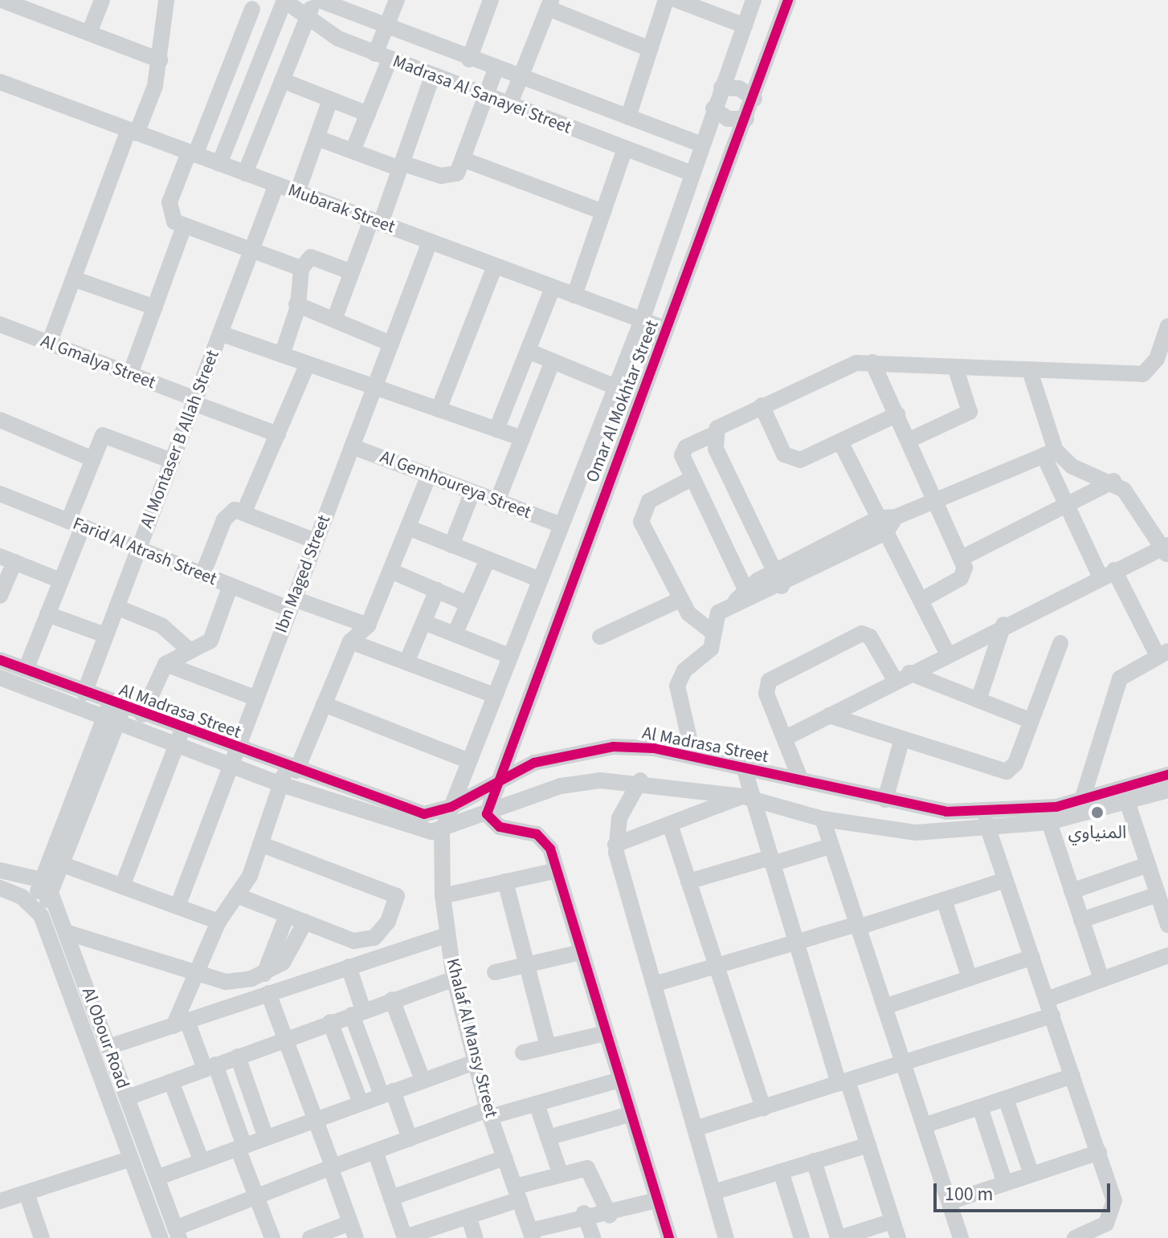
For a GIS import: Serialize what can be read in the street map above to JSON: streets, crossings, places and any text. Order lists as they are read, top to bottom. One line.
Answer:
{"streets":{"street":["Madrasa Al Sanayei Street","Mubarak Street","Al Gmalya Street","Omar Al Mokhtar Street","Al Montaser B Allah Street","Al Gemhoureya Street","Farid Al Atrash Street","Ibn Maged Street","Al Madrasa Street","Al Obour Road","Khalaf Al Mansy Street"]},"crossings":[["Madrasa Al Sanayei Street","Omar Al Mokhtar Street"],["Mubarak Street","Omar Al Mokhtar Street"],["Mubarak Street","Al Montaser B Allah Street"],["Mubarak Street","Ibn Maged Street"],["Al Gmalya Street","Al Montaser B Allah Street"],["Omar Al Mokhtar Street","Al Gemhoureya Street"],["Omar Al Mokhtar Street","Al Madrasa Street"],["Omar Al Mokhtar Street","Khalaf Al Mansy Street"],["Al Montaser B Allah Street","Farid Al Atrash Street"],["Al Montaser B Allah Street","Al Madrasa Street"],["Al Gemhoureya Street","Ibn Maged Street"],["Farid Al Atrash Street","Ibn Maged Street"],["Ibn Maged Street","Al Madrasa Street"],["Al Madrasa Street","Khalaf Al Mansy Street"]],"places":["المنياوي"],"scale_bar":"100 m"}
